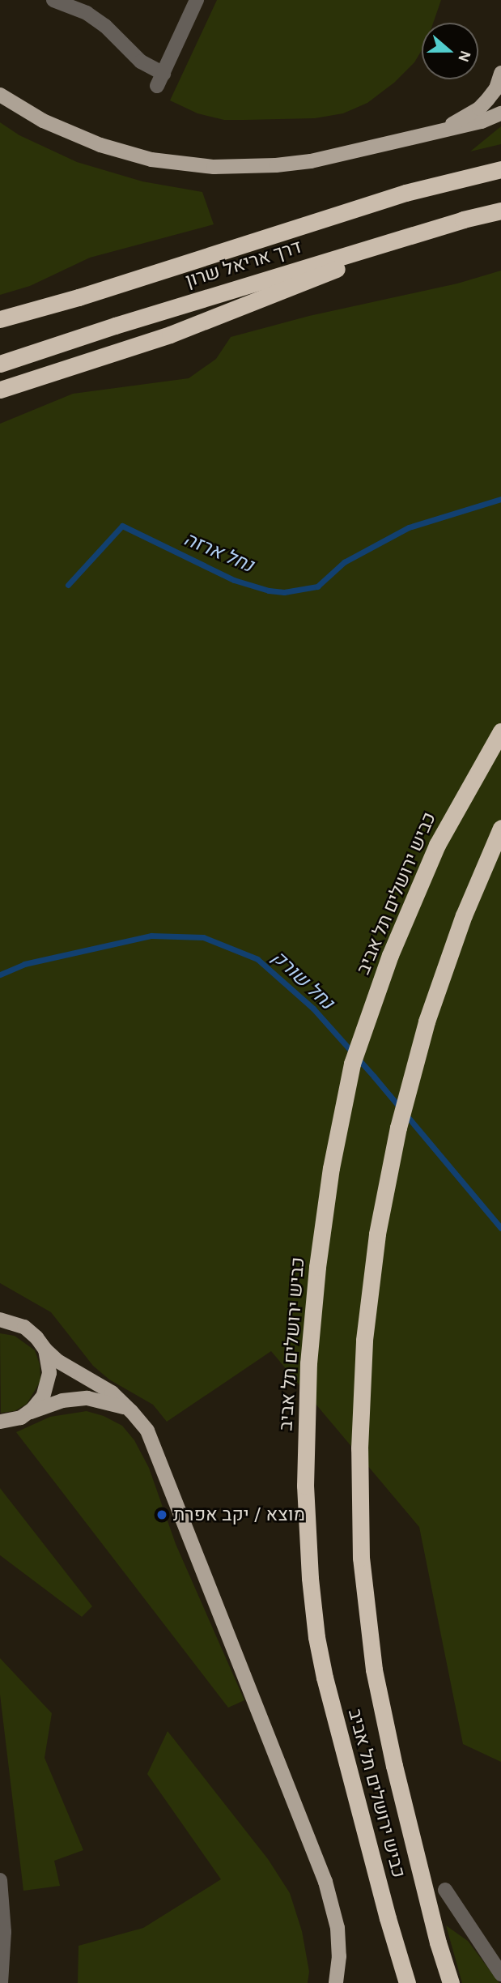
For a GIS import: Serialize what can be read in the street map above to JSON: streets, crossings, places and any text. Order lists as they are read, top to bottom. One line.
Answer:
{"streets":{"highway":["דרך אריאל שרון","כביש ירושלים תל אביב"]},"water":["נחל ארזה","נחל שורק"],"places":["מוצא / יקב אפרת"],"north":"right"}
